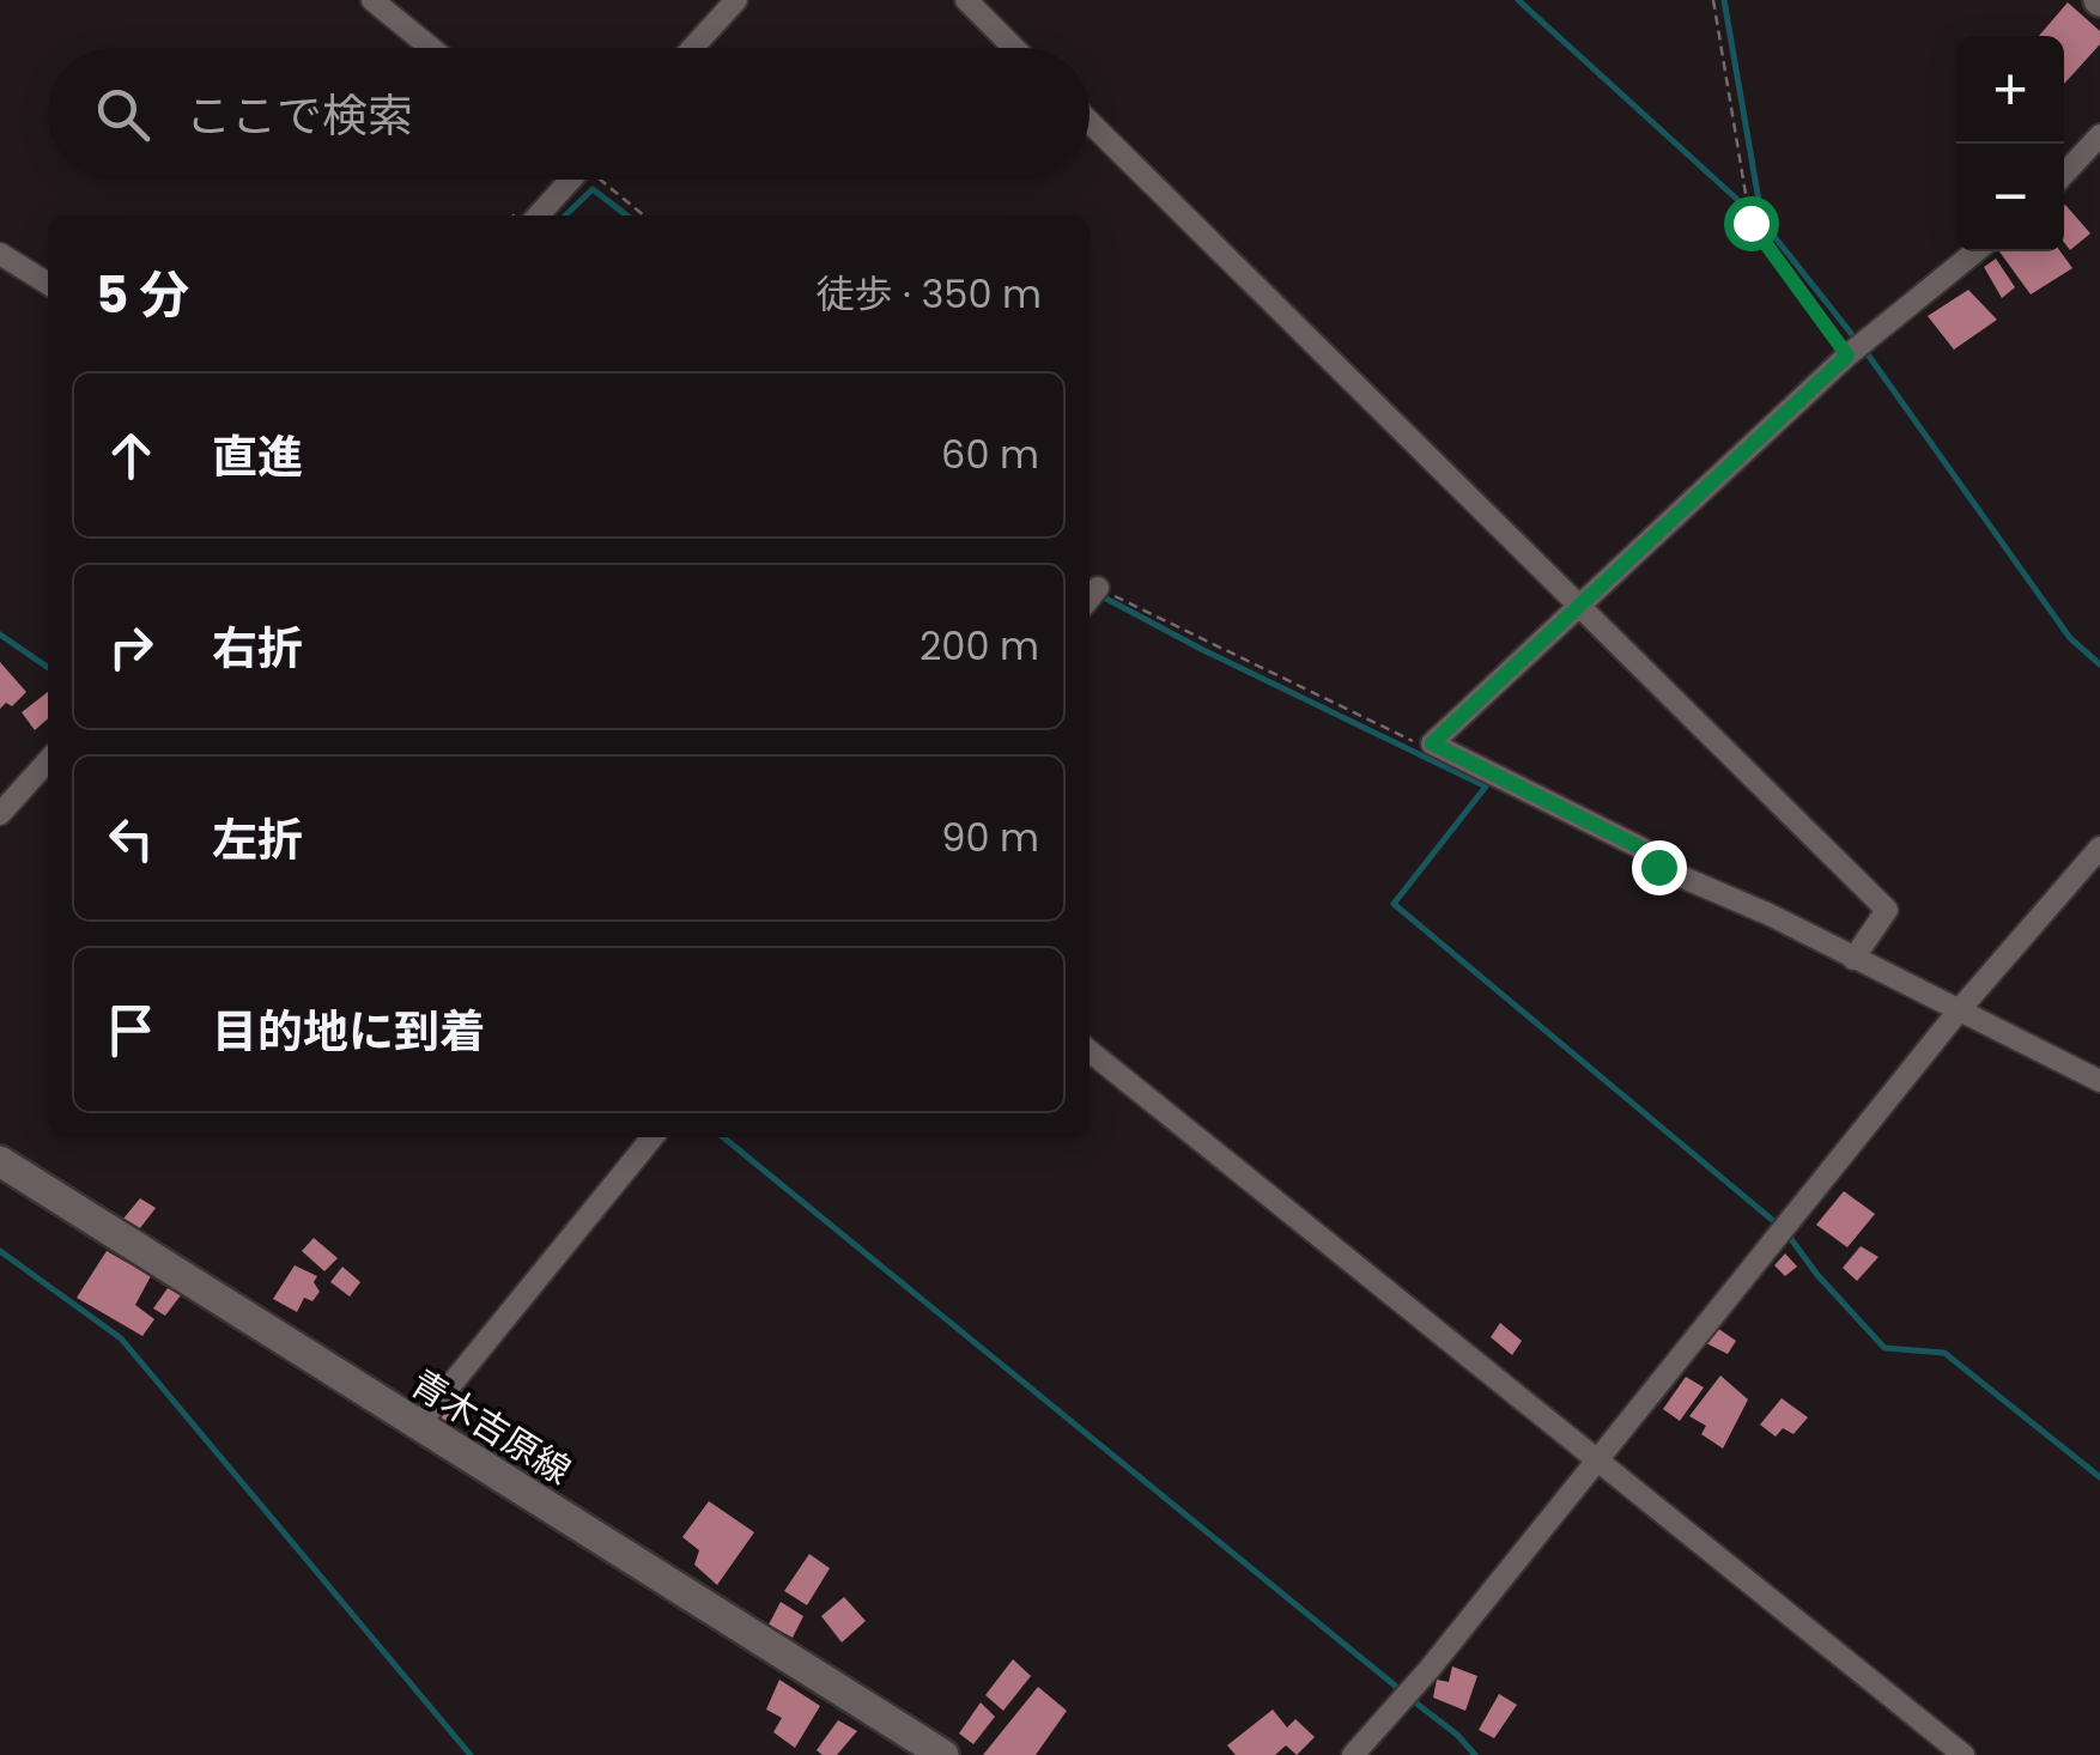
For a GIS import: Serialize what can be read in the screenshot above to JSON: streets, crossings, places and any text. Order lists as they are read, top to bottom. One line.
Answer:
{"streets":{"main road":["青木吉原線"]},"page":{"map_buttons":["+","−"],"search":"ここで検索","heading":["5 分","徒歩 · 350 m"],"list":[["直進","60 m"],["右折","200 m"],["左折","90 m"],"目的地に到着"]}}
